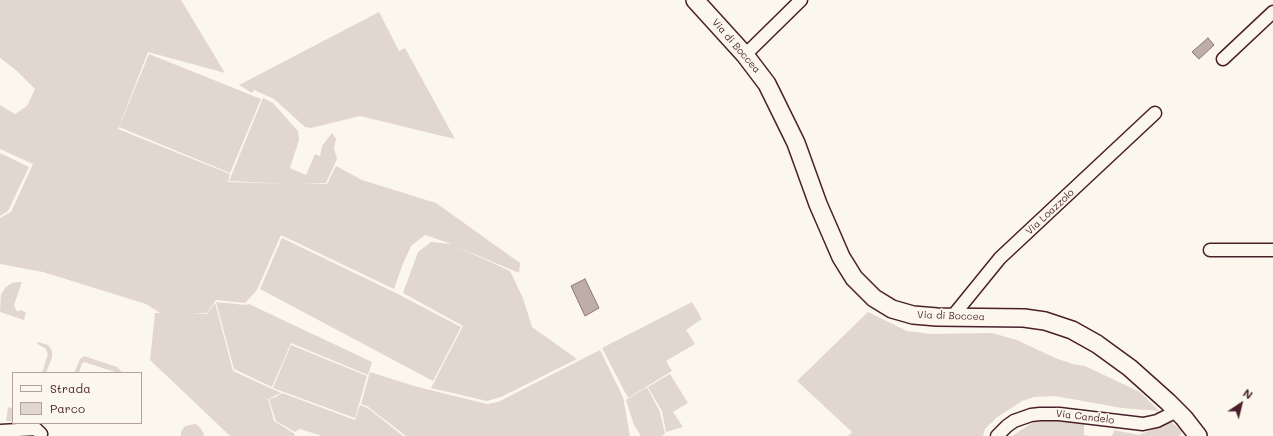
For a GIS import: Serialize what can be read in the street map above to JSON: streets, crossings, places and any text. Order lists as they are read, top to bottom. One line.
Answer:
{"streets":{"main road":["Via di Boccea"],"street":["Via Loazzolo","Via Candelo"]},"crossings":[["Via di Boccea","Via Loazzolo"],["Via di Boccea","Via Candelo"]],"legend":["Strada","Parco"],"north":"top right"}
